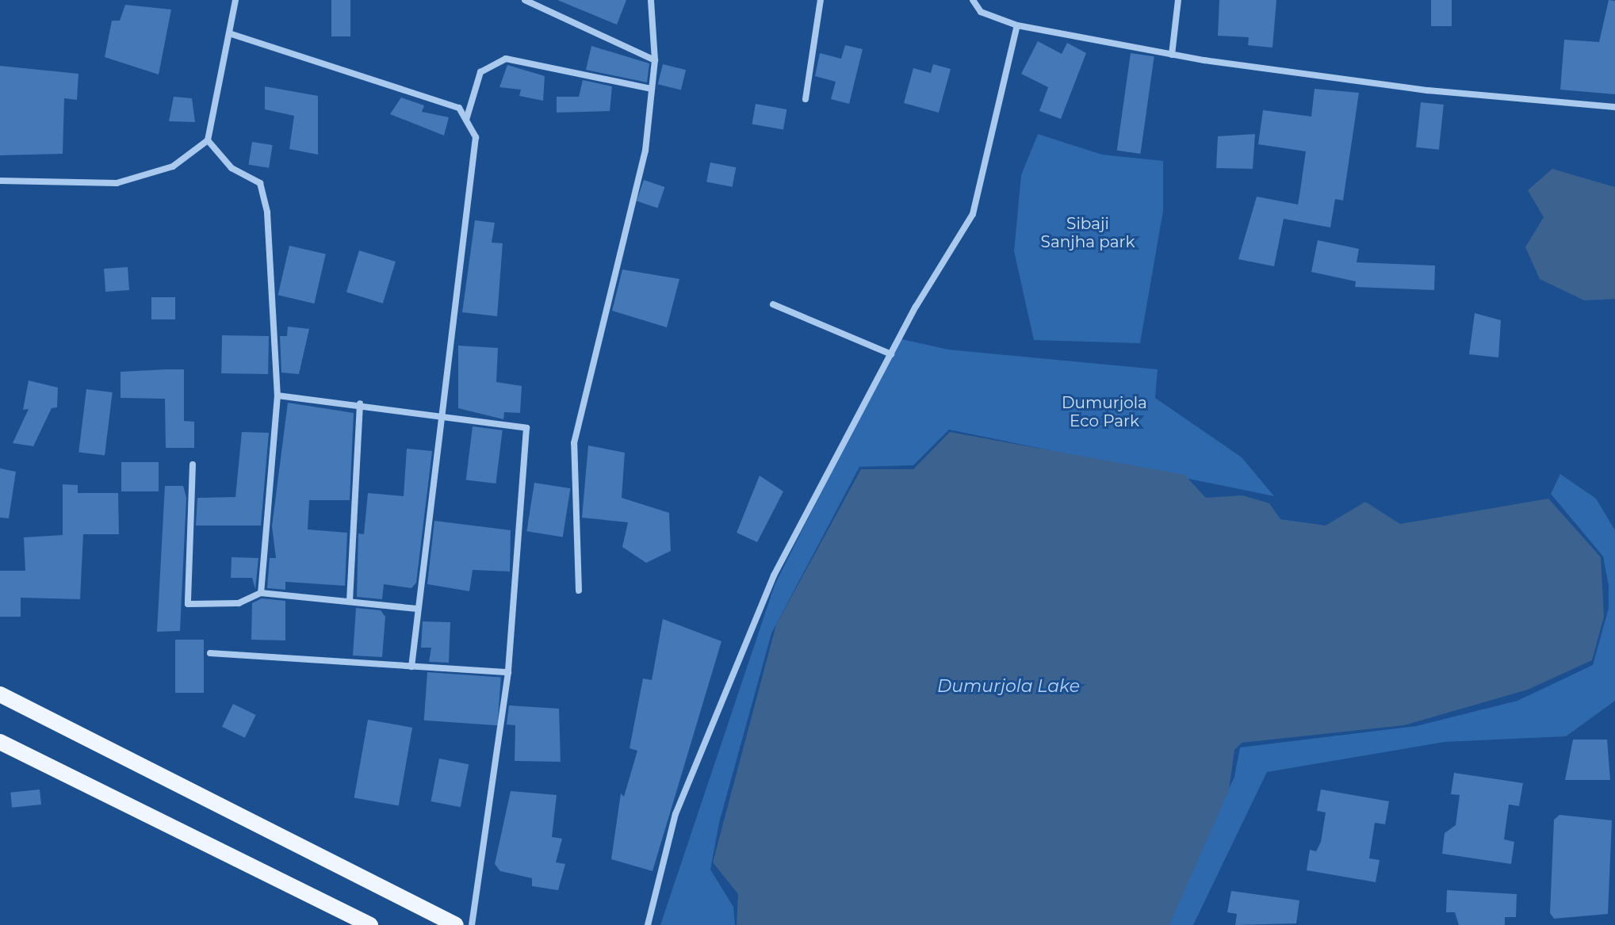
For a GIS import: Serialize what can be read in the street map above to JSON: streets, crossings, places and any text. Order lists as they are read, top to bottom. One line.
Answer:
{"water":["Dumurjola Lake"],"parks":["Sibaji Sanjha park","Dumurjola Eco Park"]}
